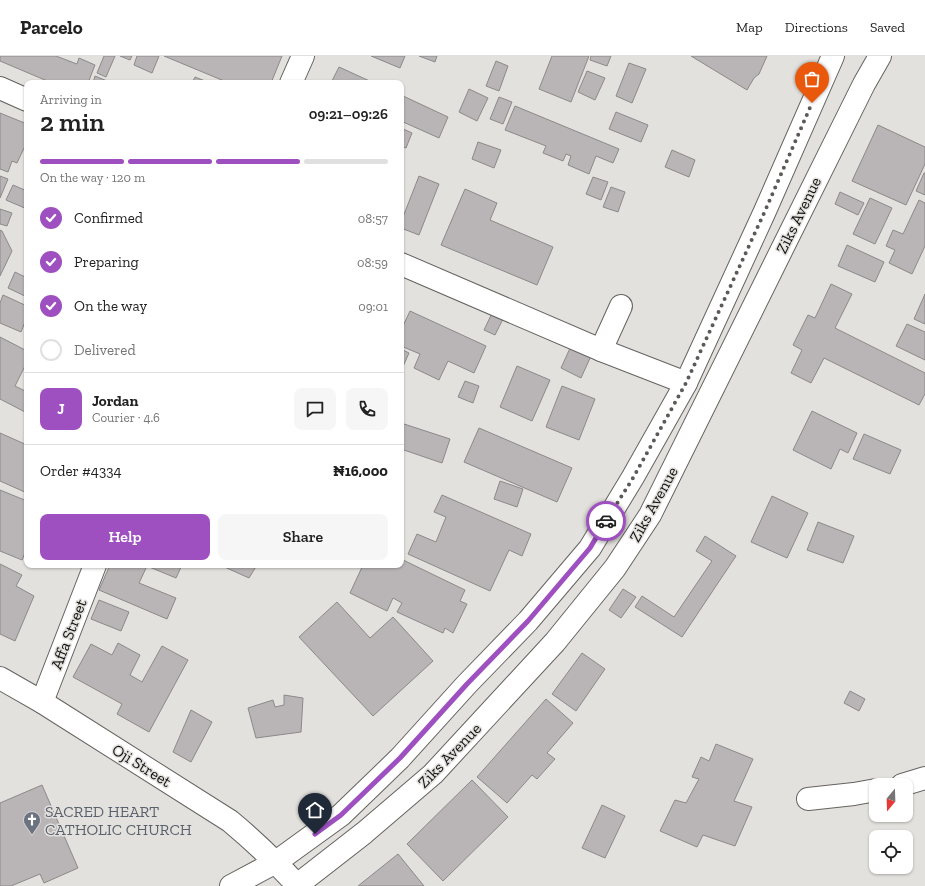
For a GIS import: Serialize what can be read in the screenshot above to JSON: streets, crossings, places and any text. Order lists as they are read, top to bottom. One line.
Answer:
{"streets":{"main road":["Ziks Avenue","Affa Street","Oji Street"]},"crossings":[["Ziks Avenue","Oji Street"],["Affa Street","Oji Street"]],"places":{"church":["SACRED HEART CATHOLIC CHURCH"]},"north":"bottom","page":{"header":"Parcelo","nav":["Map","Directions","Saved"],"heading":["2 min","Arriving in","09:21–09:26"],"panel":["Jordan","Courier · 4.6","Order #4334","₦16,000"],"bar":"On the way · 120 m","list":[["Confirmed","08:57"],["Preparing","08:59"],["On the way","09:01"],"Delivered"],"round":"J","buttons":["Help","Share"]}}
